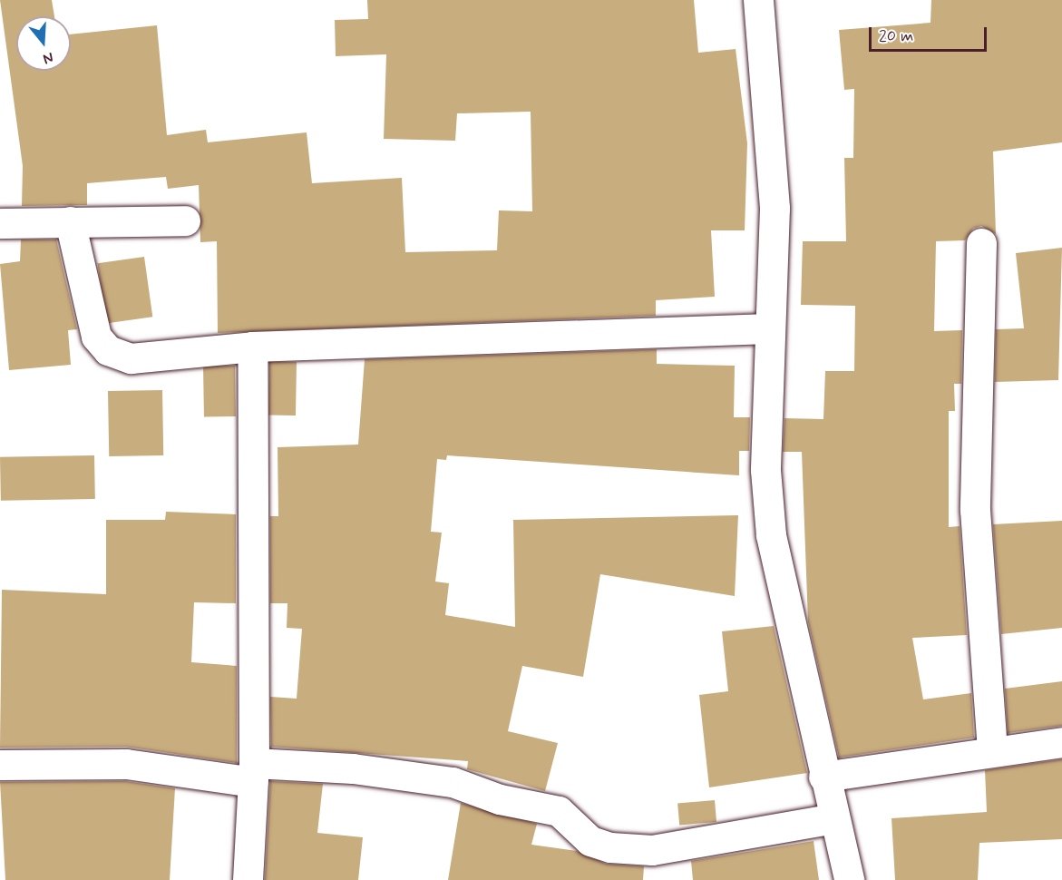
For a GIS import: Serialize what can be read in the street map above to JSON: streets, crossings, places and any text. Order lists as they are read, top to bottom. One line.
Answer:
{"scale_bar":"20 m","north":"bottom"}
